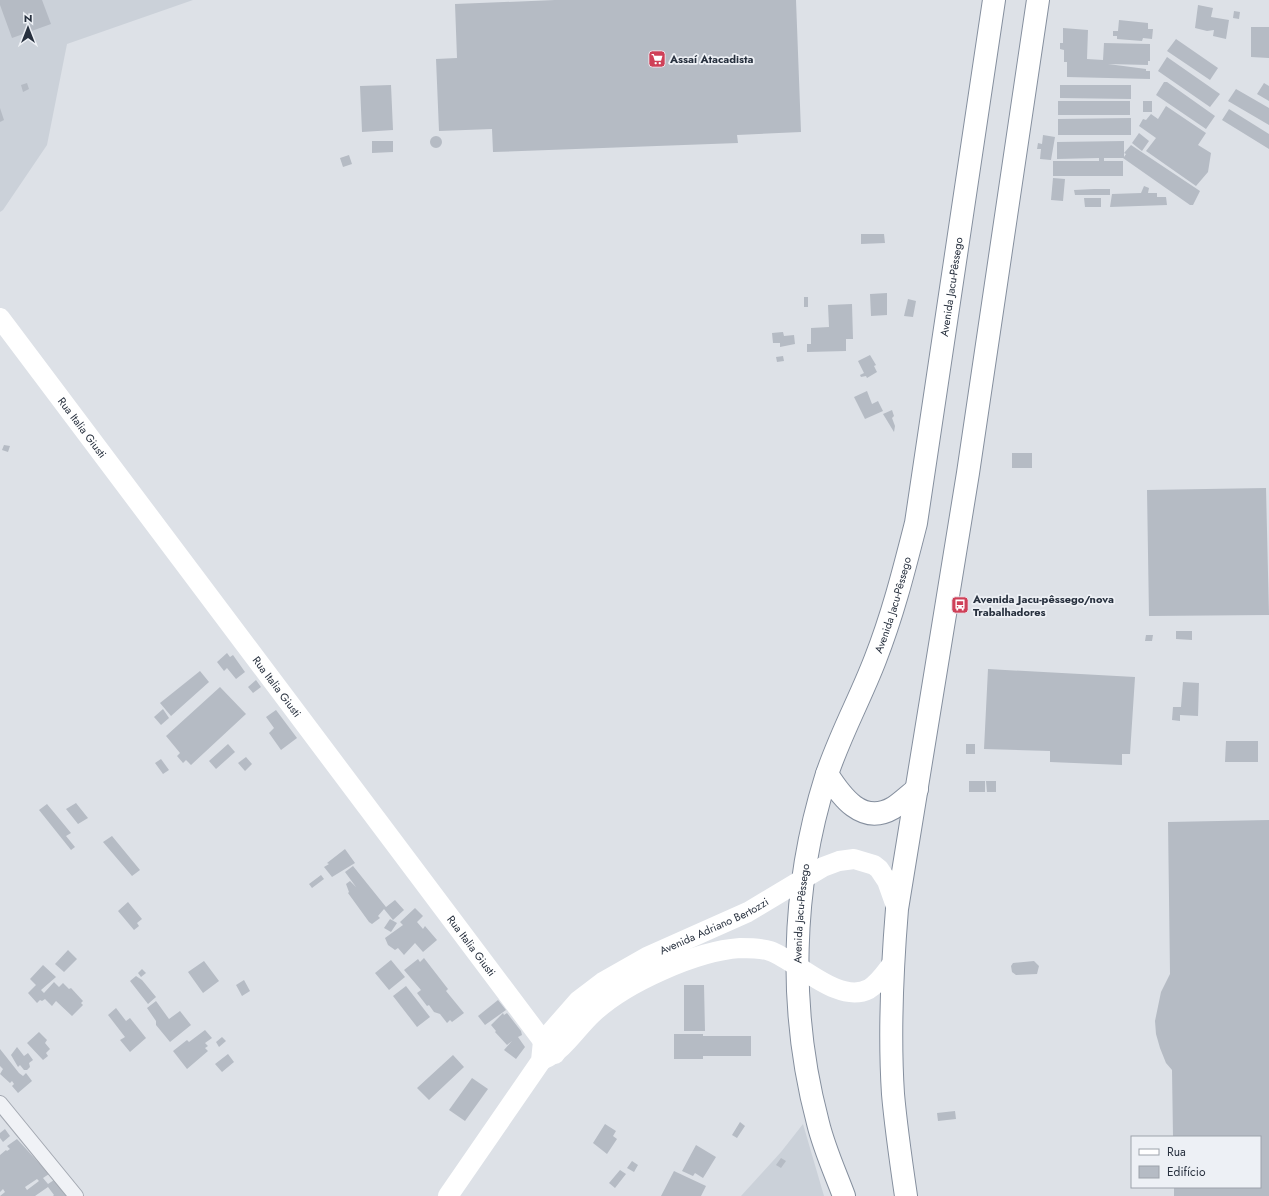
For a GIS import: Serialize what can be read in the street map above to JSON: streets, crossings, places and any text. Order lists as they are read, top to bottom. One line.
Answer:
{"streets":{"highway":["Avenida Jacu-Pêssego"],"main road":["Rua Italia Giusti","Avenida Adriano Bertozzi"]},"crossings":[["Avenida Jacu-Pêssego","Avenida Adriano Bertozzi"],["Rua Italia Giusti","Avenida Adriano Bertozzi"]],"places":{"supermarket":["Assaí Atacadista"],"bus stop":["Avenida Jacu-pêssego/nova Trabalhadores"]},"legend":["Rua","Edifício"],"north":"top"}
